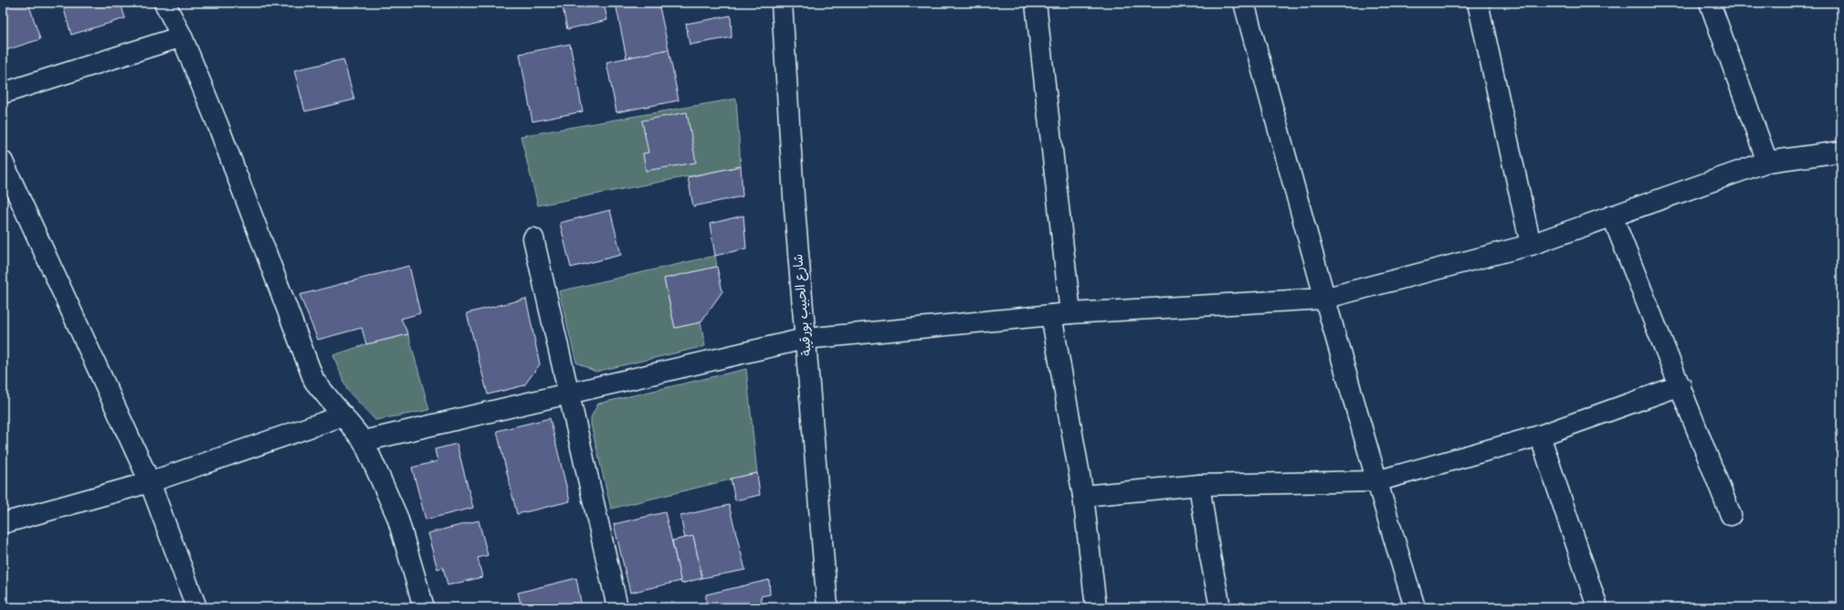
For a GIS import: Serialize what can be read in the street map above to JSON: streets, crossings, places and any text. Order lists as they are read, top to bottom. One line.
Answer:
{"streets":{"street":["شارع الحبيب بورقيبة"]}}
